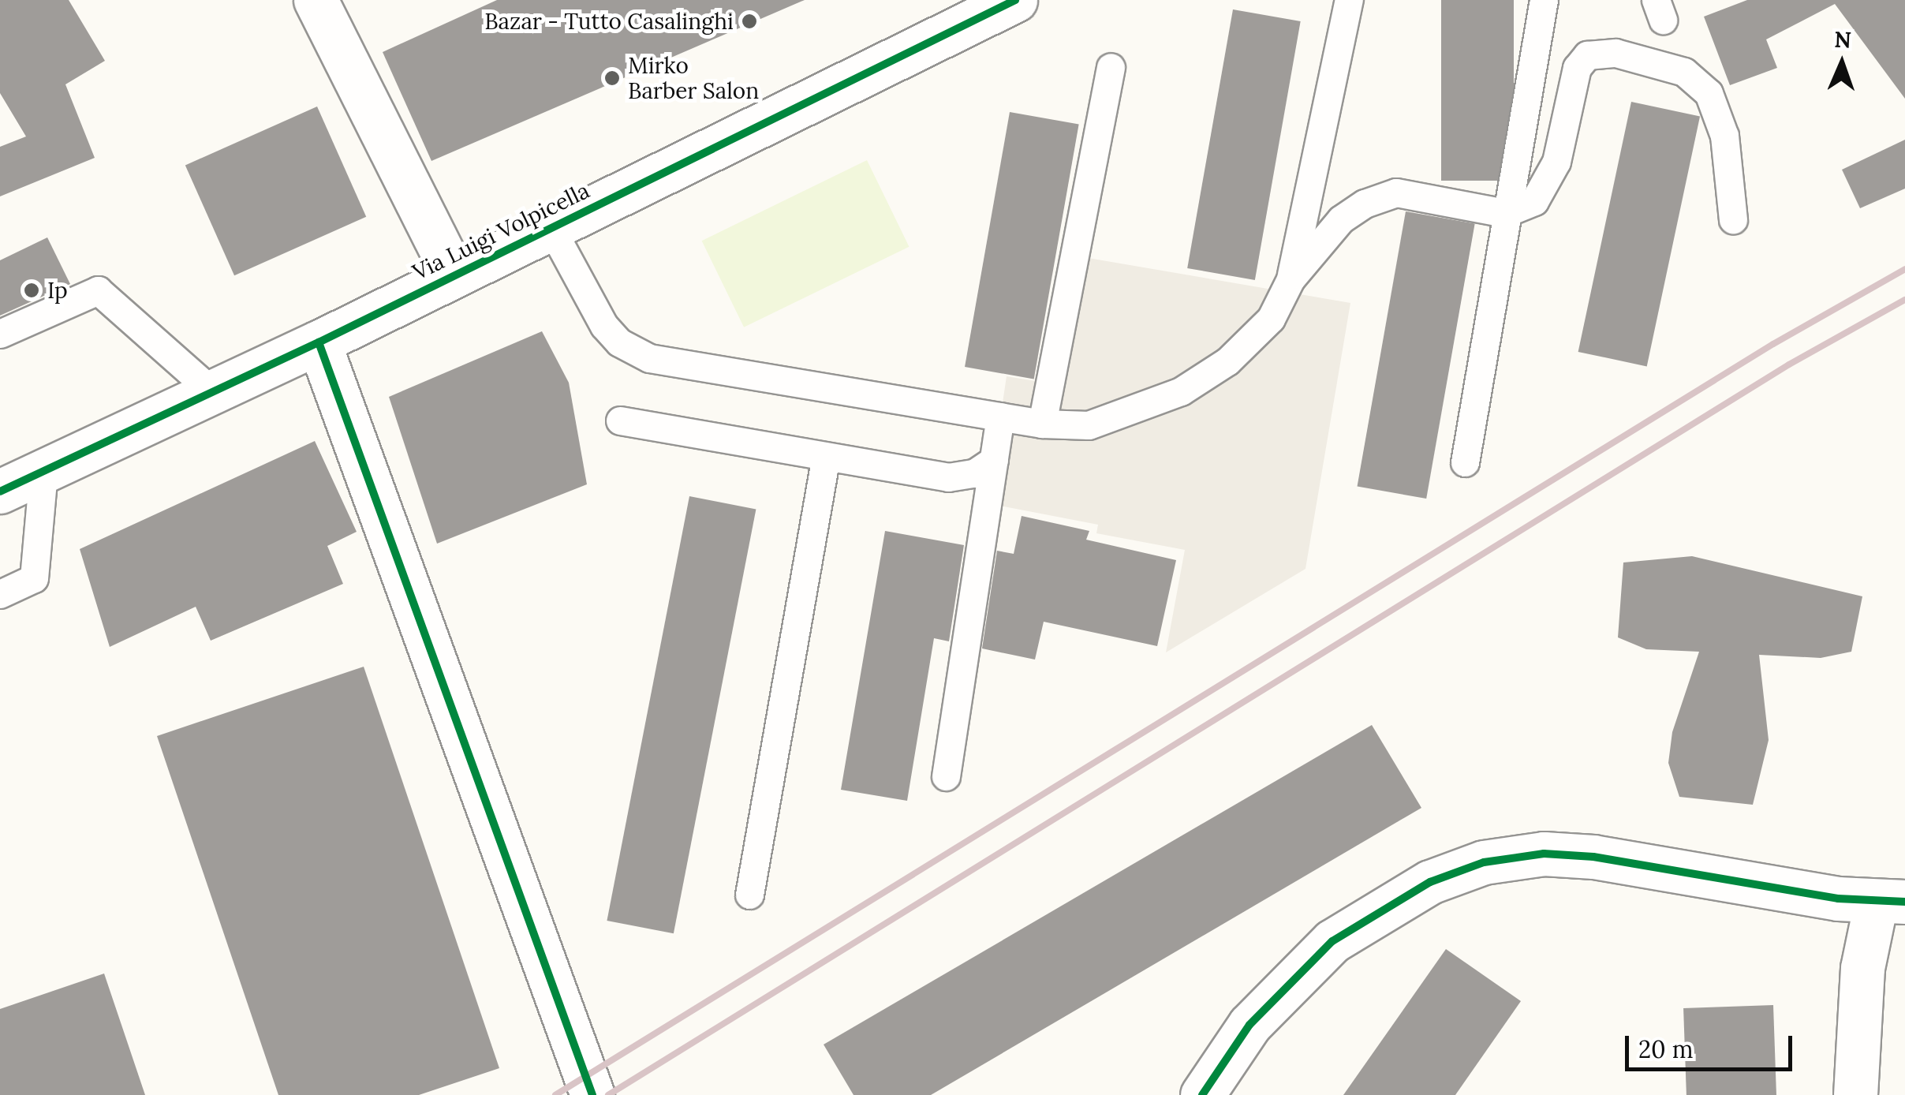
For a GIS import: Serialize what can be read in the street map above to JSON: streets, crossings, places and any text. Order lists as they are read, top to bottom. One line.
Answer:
{"streets":{"street":["Via Luigi Volpicella"]},"places":["Bazar - Tutto Casalinghi","Mirko Barber Salon","Ip"],"scale_bar":"20 m","north":"top"}
